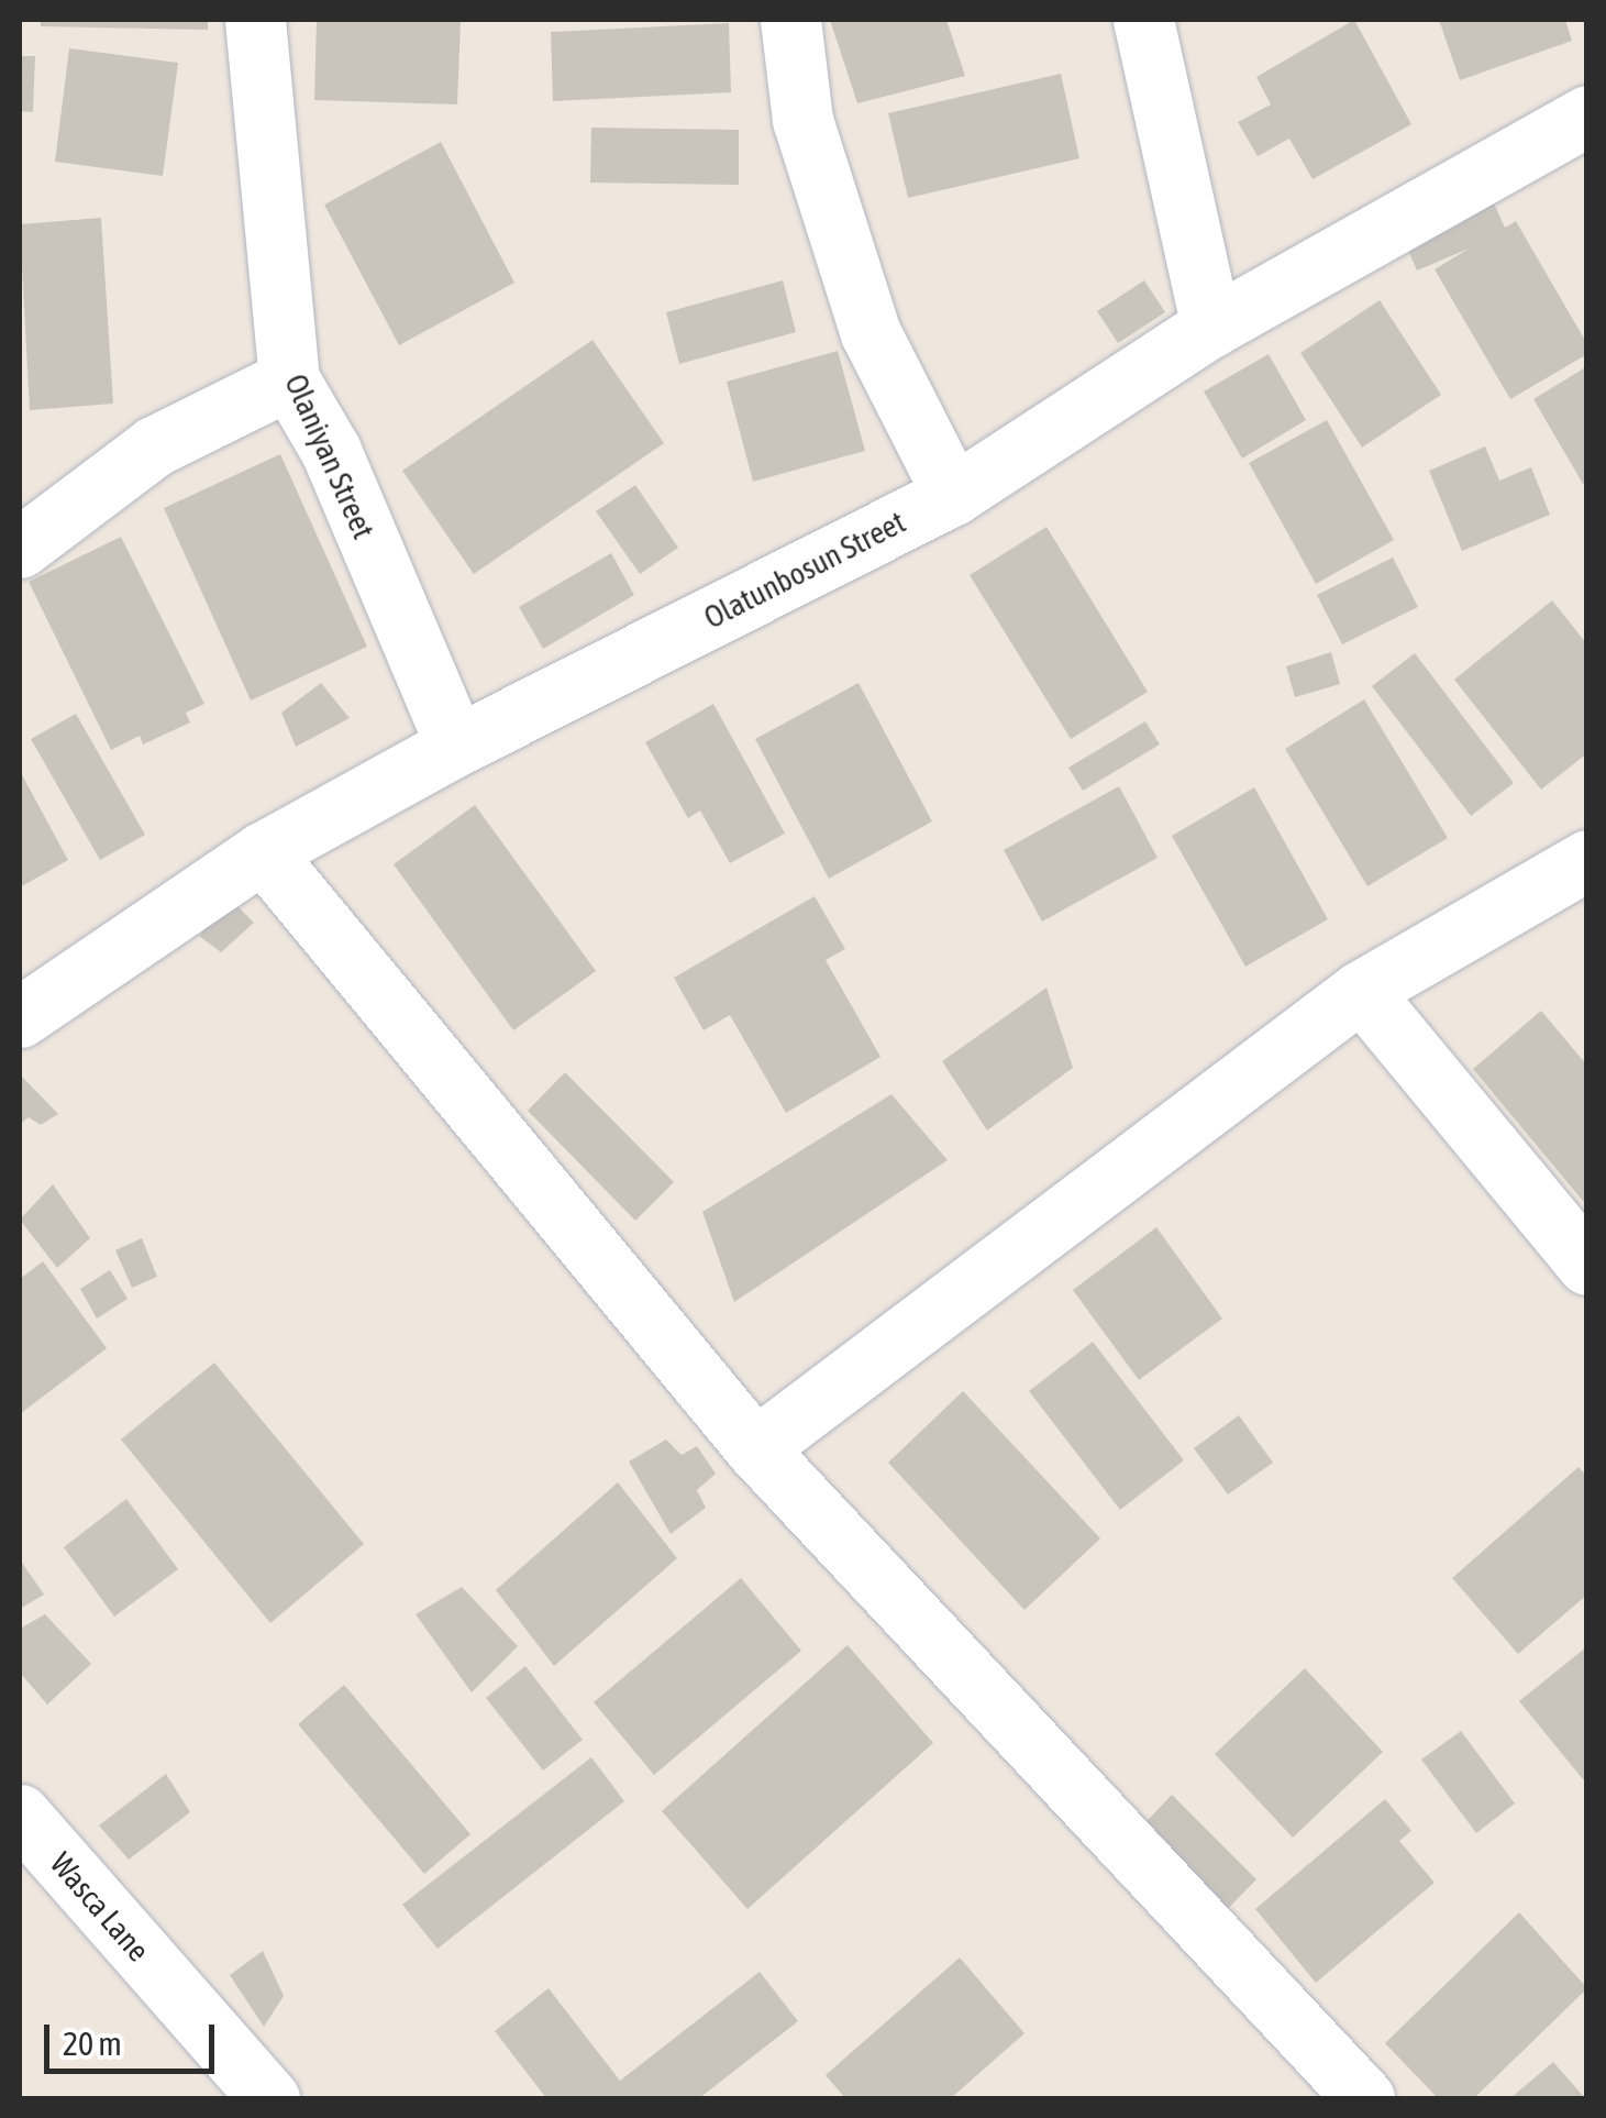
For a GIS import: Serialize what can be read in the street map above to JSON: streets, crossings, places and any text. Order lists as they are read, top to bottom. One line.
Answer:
{"streets":{"street":["Olaniyan Street","Olatunbosun Street","Wasca Lane"]},"crossings":[["Olaniyan Street","Olatunbosun Street"]],"scale_bar":"20 m"}
